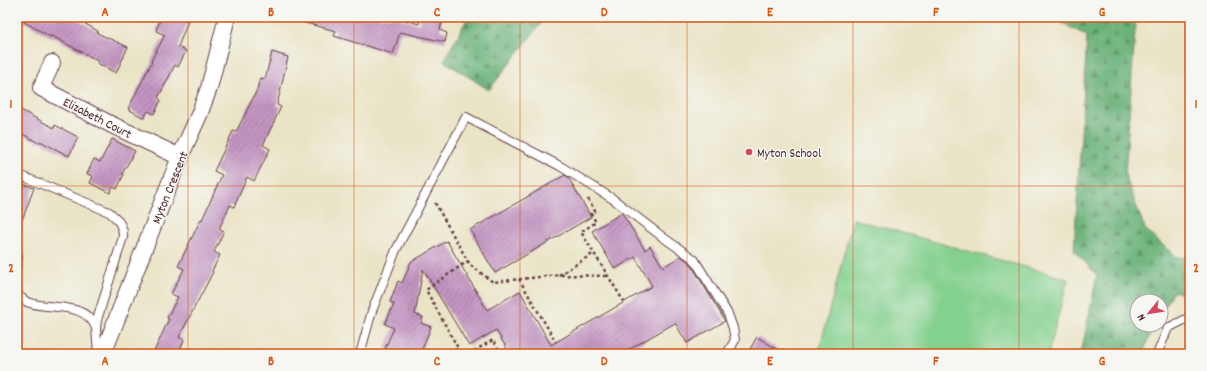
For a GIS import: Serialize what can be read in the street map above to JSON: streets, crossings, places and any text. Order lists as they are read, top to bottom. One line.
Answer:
{"streets":{"street":["Elizabeth Court","Myton Crescent"]},"crossings":[["Elizabeth Court","Myton Crescent"]],"places":["Myton School"],"north":"bottom left","grid":{"columns":["A","B","C","D","E","F","G"],"rows":["1","2"]}}
